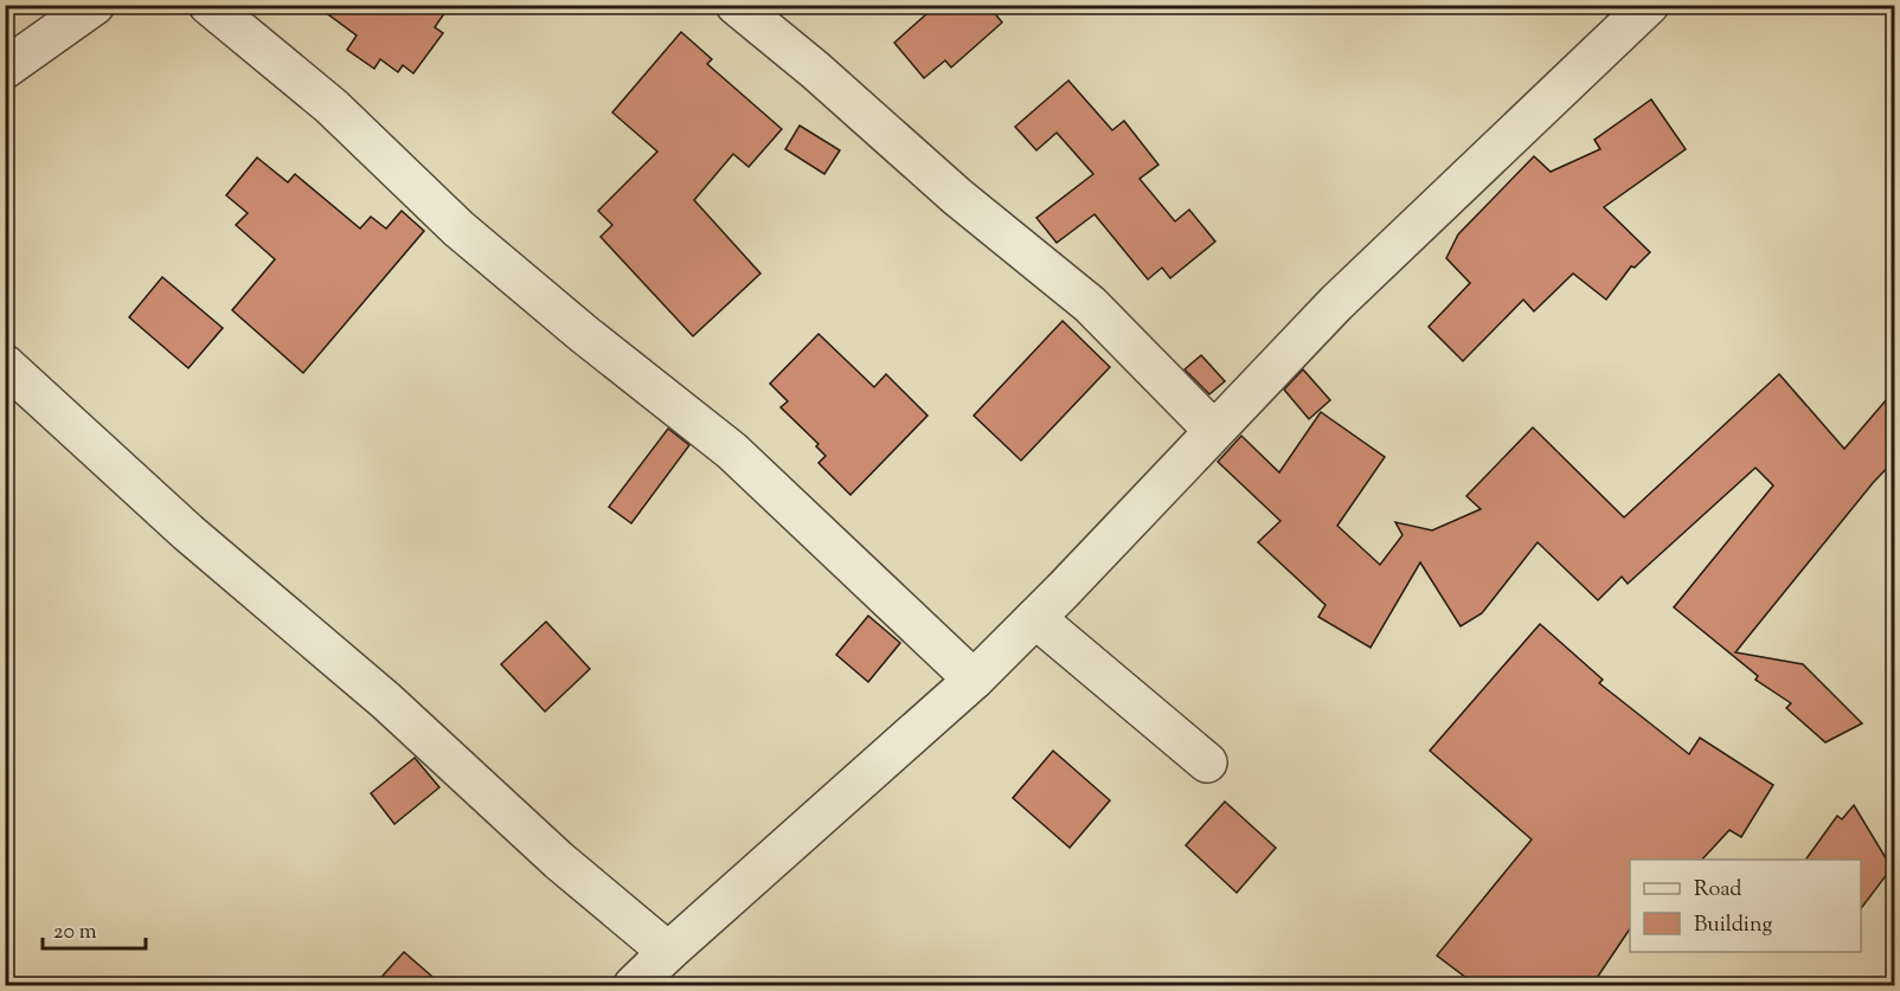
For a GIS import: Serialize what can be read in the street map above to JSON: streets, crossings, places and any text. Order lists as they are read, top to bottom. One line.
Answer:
{"legend":["Road","Building"],"scale_bar":"20 m"}
